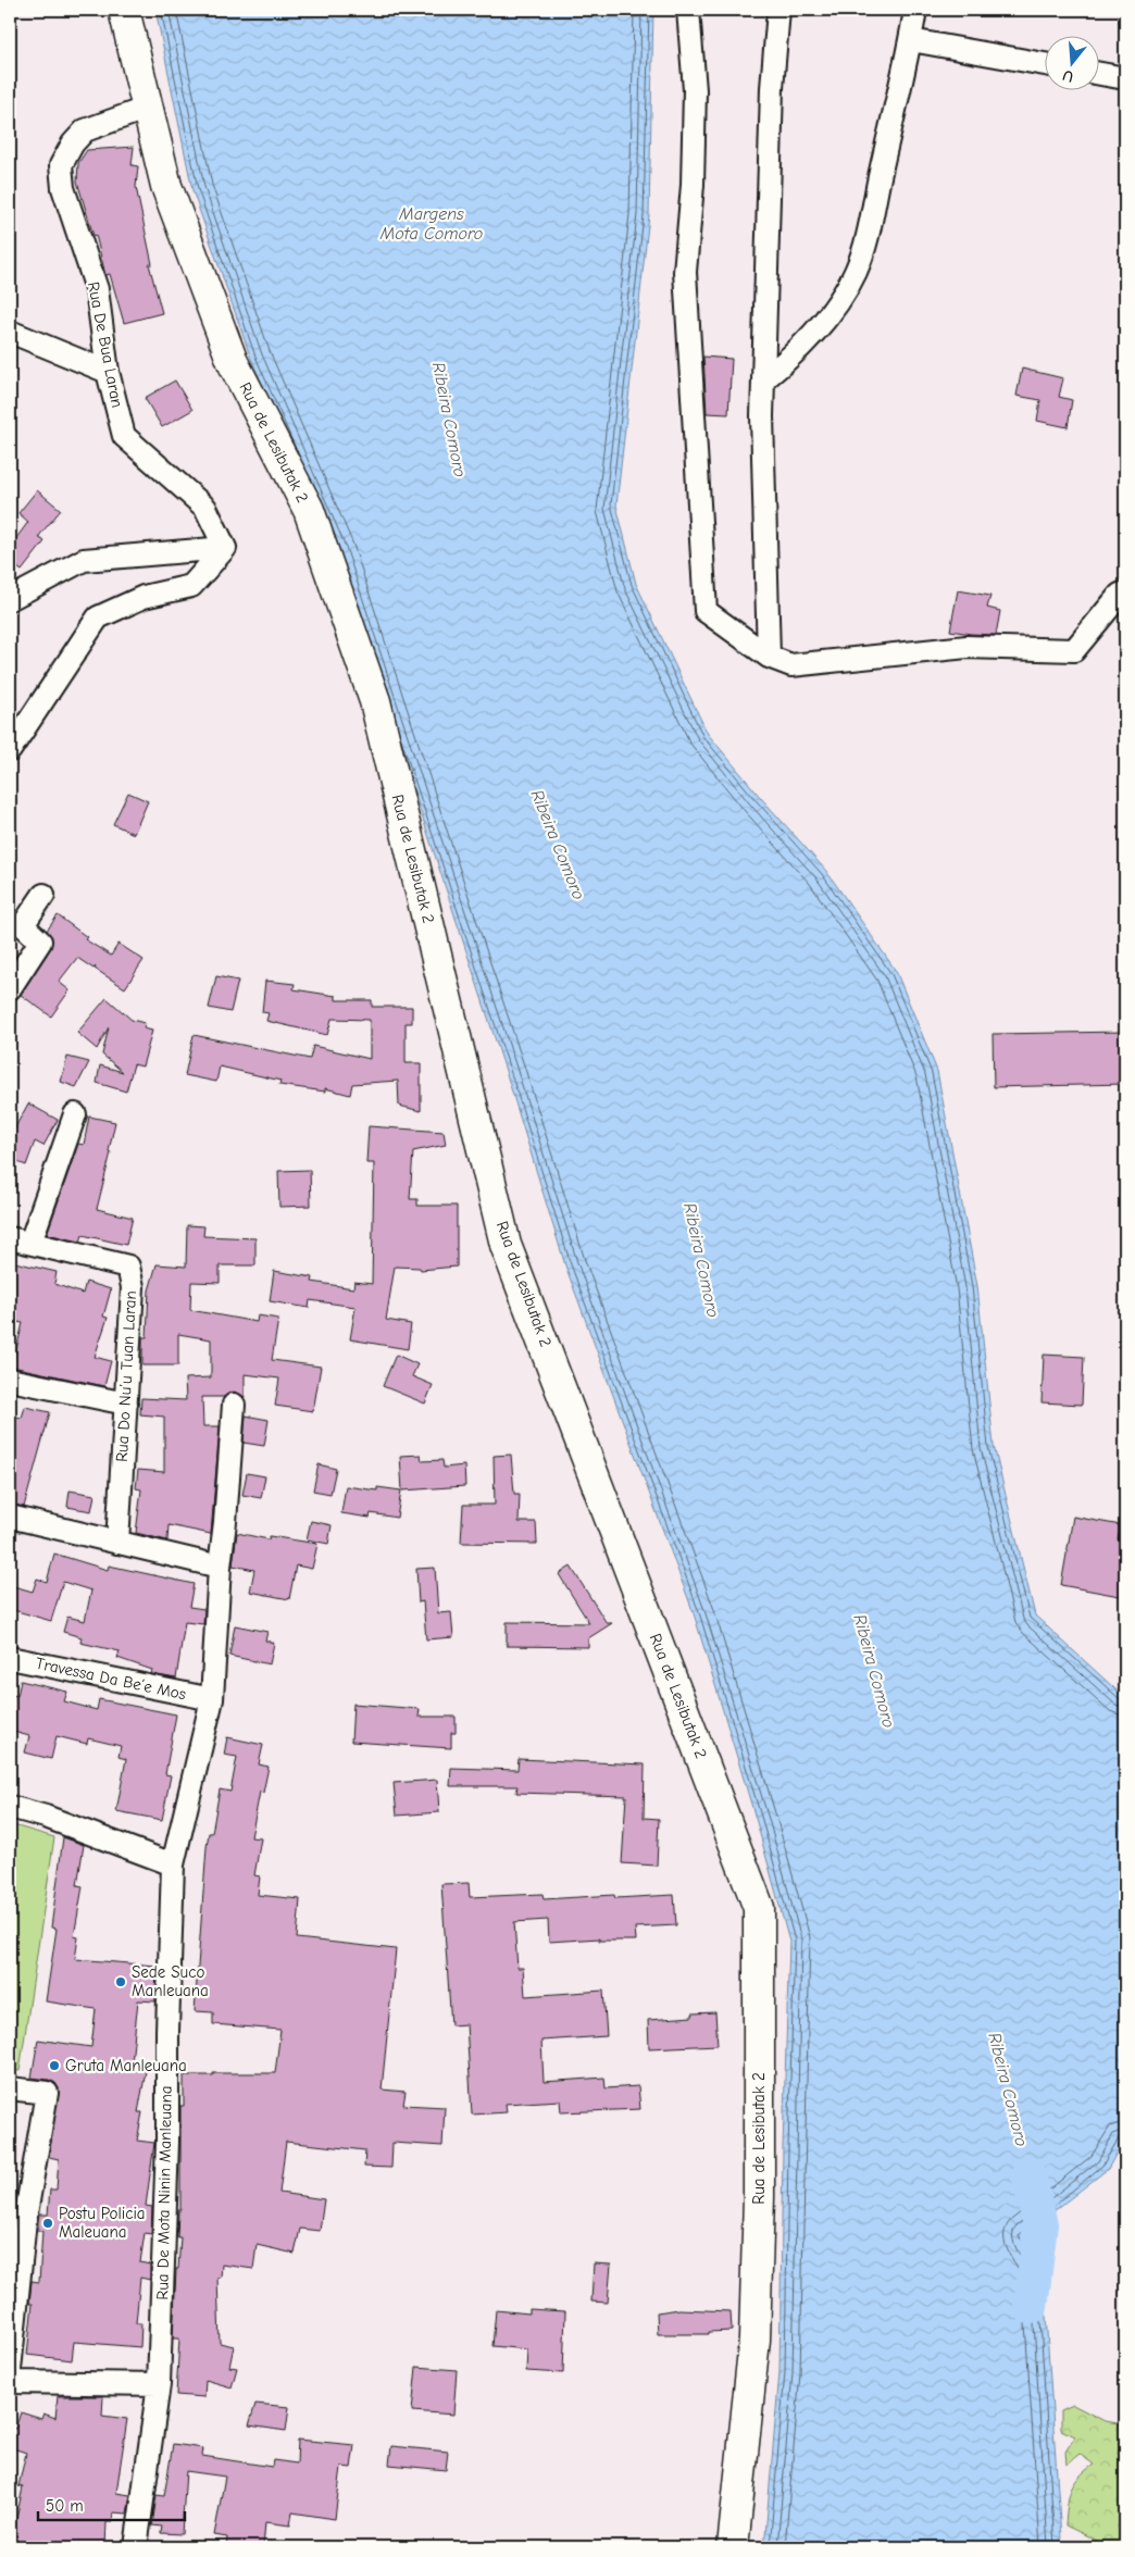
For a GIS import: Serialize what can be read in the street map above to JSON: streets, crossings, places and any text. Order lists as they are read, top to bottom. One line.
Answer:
{"streets":{"main road":["Rua de Lesibutak 2"],"street":["Rua De Bua Laran","Rua Do Nu’u Tuan Laran","Travessa Da Be’e Mos","Rua De Mota Ninin Manleuana"]},"crossings":[["Rua De Bua Laran","Rua de Lesibutak 2"],["Travessa Da Be’e Mos","Rua De Mota Ninin Manleuana"]],"water":["Margens Mota Comoro","Ribeira Comoro"],"places":["Sede Suco Manleuana","Gruta Manleuana","Postu Policia Maleuana"],"scale_bar":"50 m","north":"bottom"}
